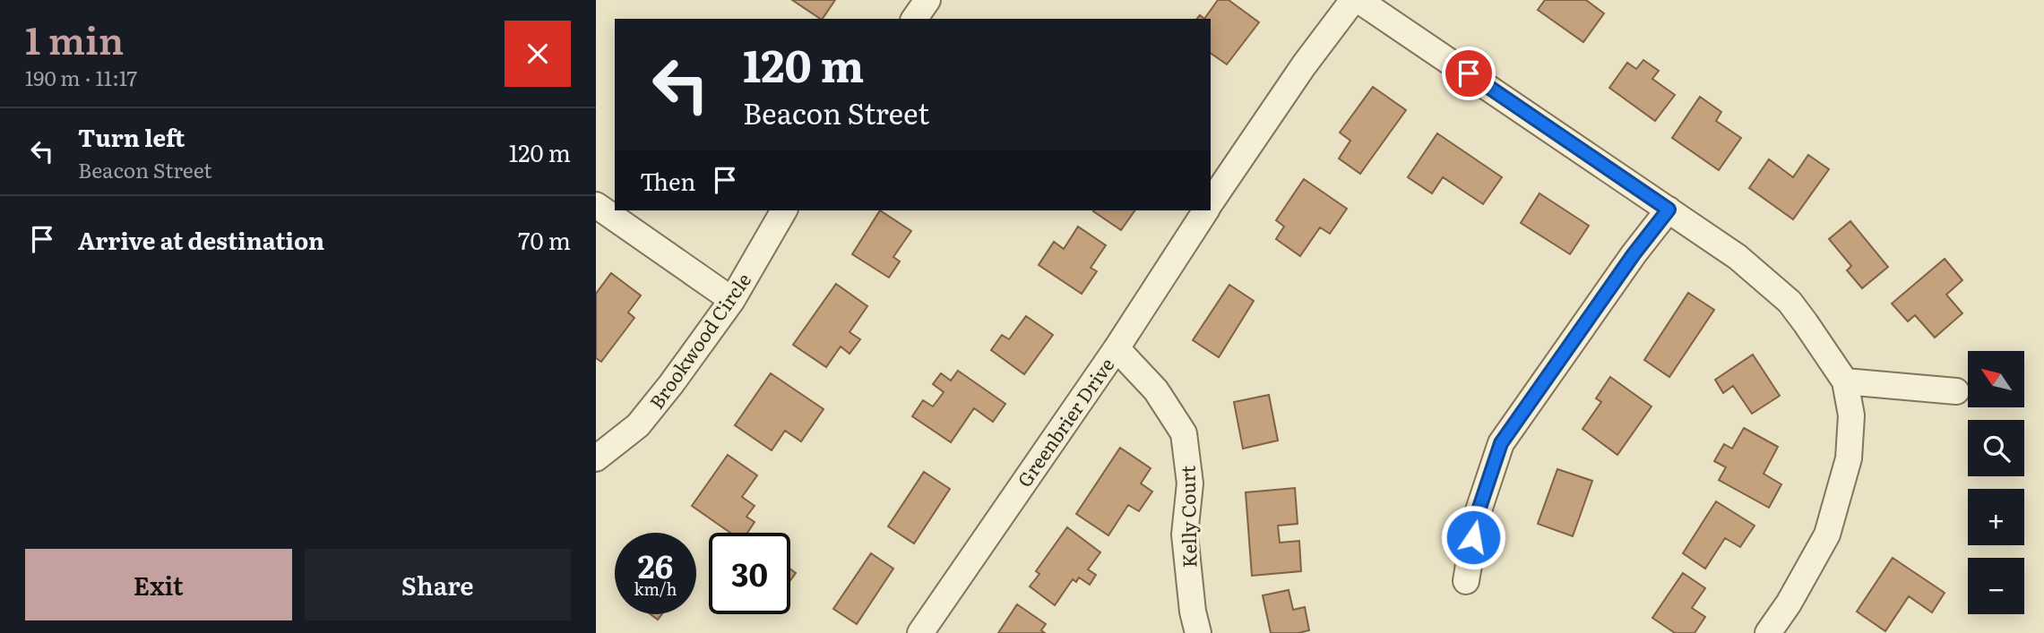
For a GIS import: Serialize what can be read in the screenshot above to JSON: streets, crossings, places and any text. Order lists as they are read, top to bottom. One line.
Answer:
{"streets":{"street":["Brookwood Circle","Greenbrier Drive","Kelly Court"]},"crossings":[["Greenbrier Drive","Kelly Court"]],"north":"top left","page":{"heading":["1 min","190 m · 11:17"],"turn":["120 m","Beacon Street"],"list":[{"name":"Turn left","note":"Beacon Street","value":"120 m"},{"name":"Arrive at destination","value":"70 m"}],"then":"Then","map_buttons":["+","−"],"speed":"26 km/h","limit":"30","buttons":["Exit","Share"]}}
